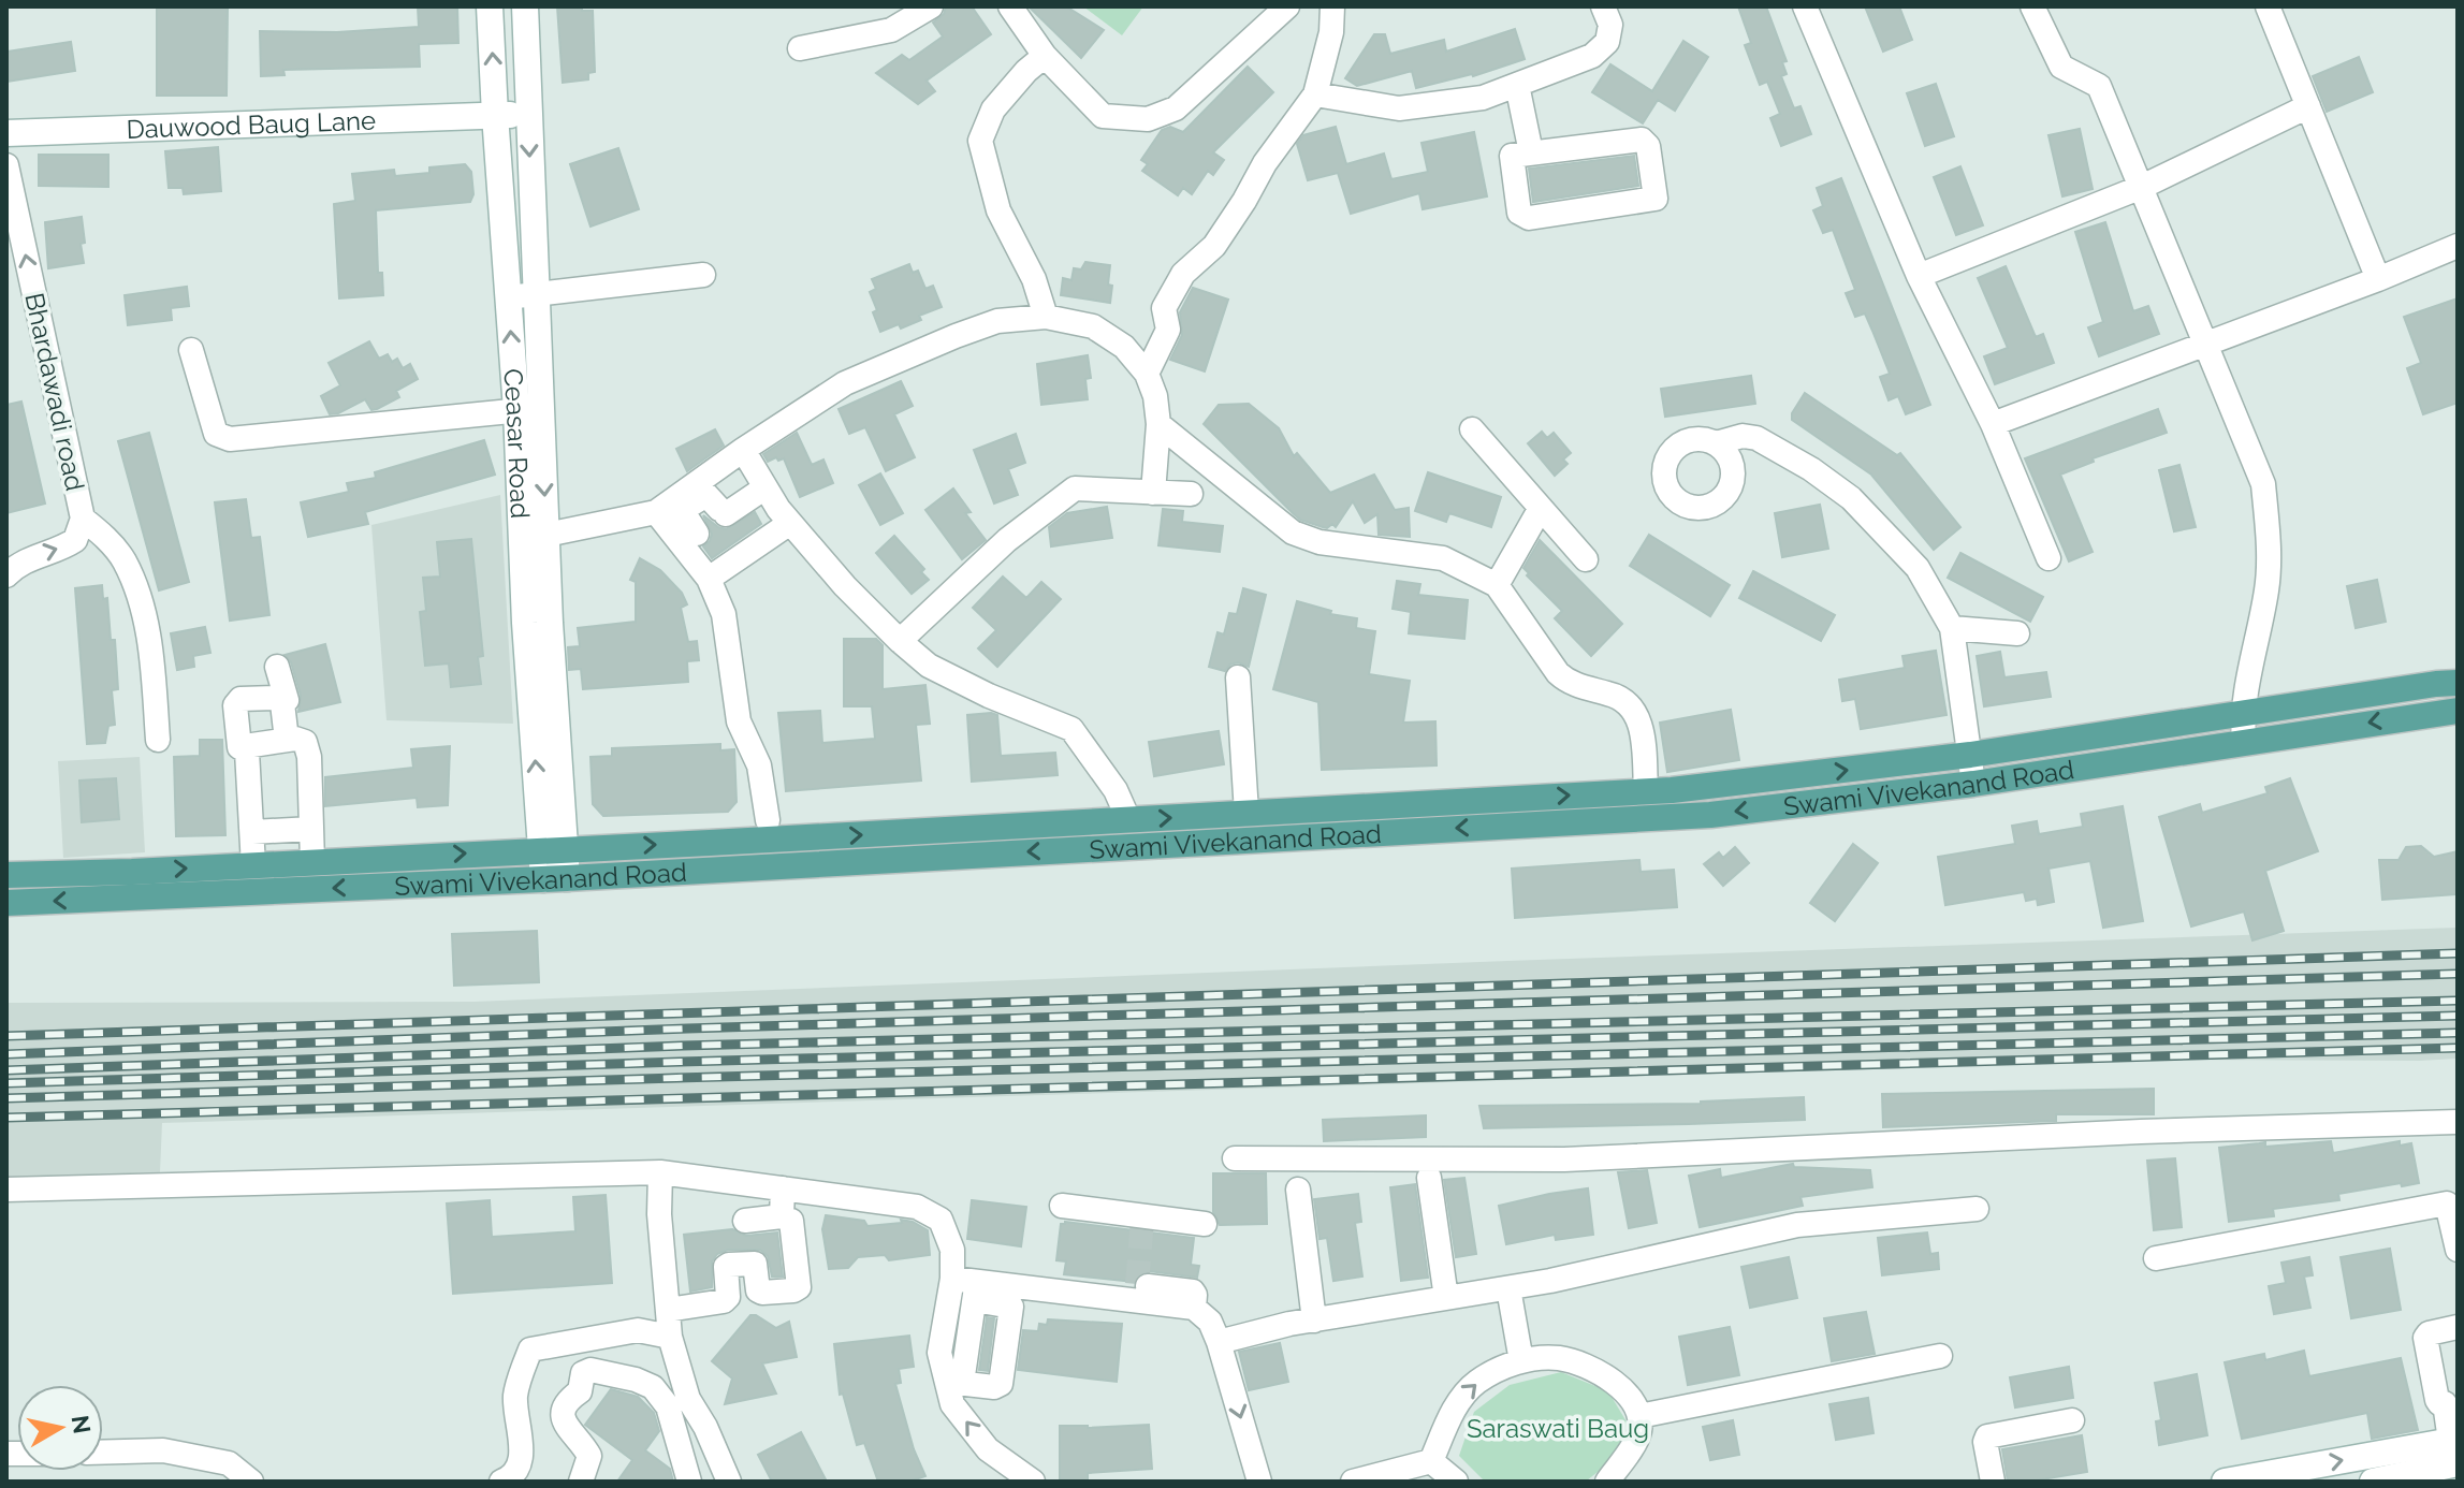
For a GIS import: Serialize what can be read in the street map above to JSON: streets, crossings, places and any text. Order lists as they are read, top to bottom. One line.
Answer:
{"streets":{"main road":["Dauwood Baug Lane","Ceasar Road","Swami Vivekanand Road"],"street":["Bhardawadi road"]},"crossings":[["Dauwood Baug Lane","Ceasar Road"],["Ceasar Road","Swami Vivekanand Road"]],"parks":["Saraswati Baug"],"north":"right"}
